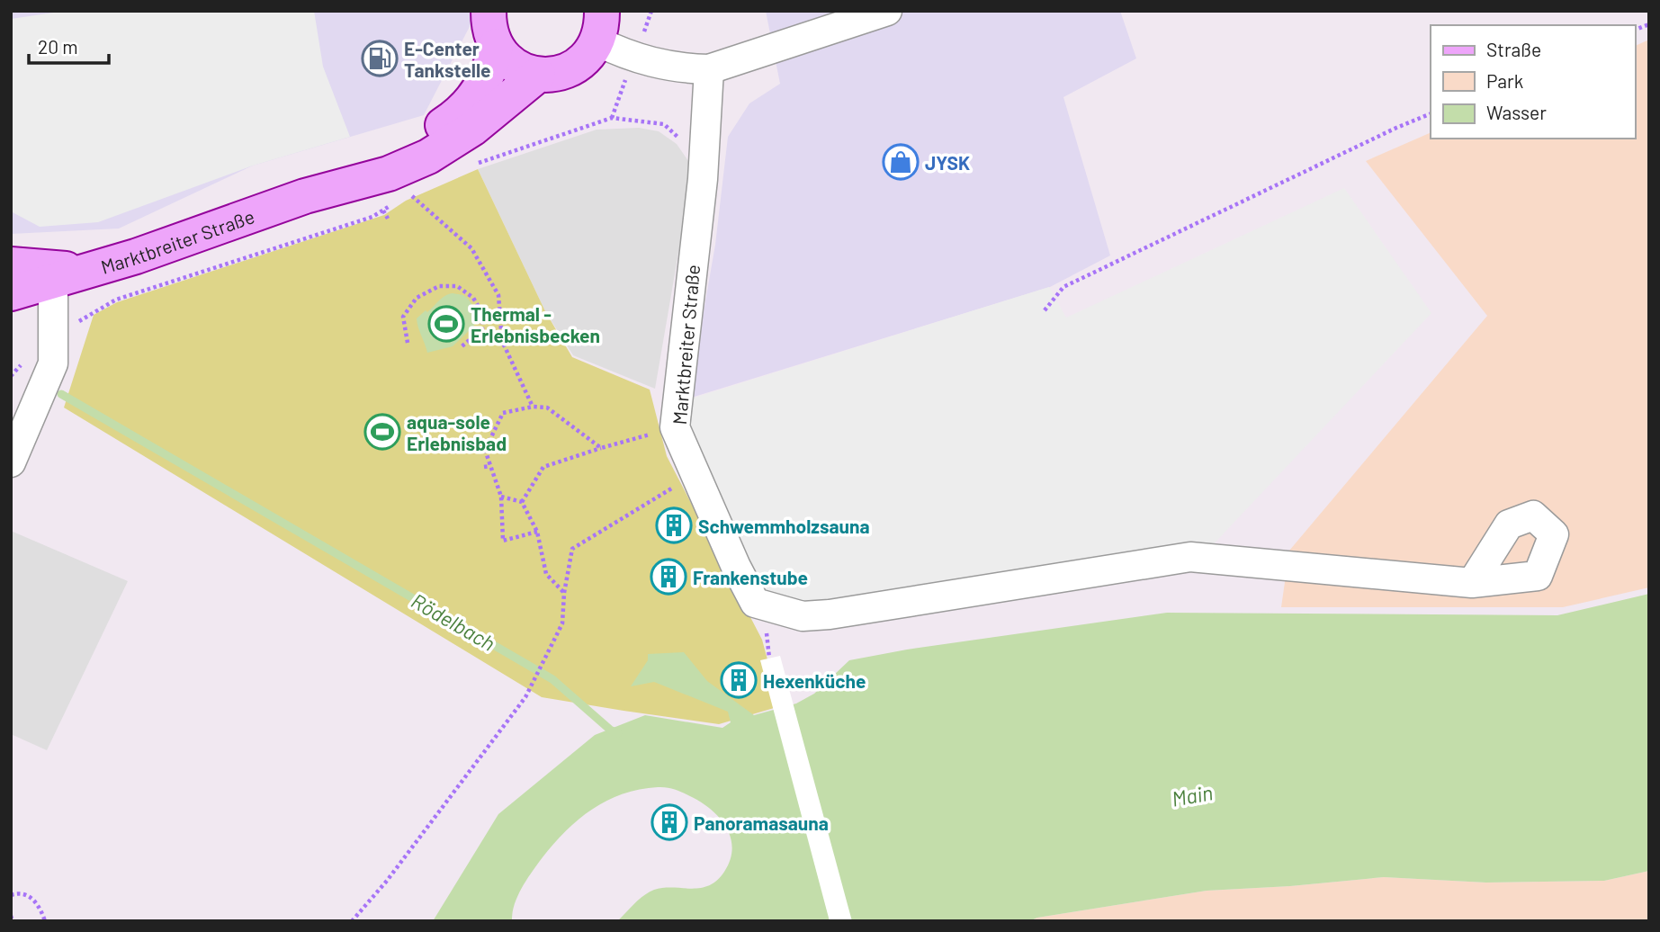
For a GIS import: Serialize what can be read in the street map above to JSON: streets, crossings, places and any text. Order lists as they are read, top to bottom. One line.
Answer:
{"streets":{"main road":["Marktbreiter Straße"]},"water":["Rödelbach","Main"],"places":{"fuel station":["E-Center Tankstelle"],"shop":["JYSK"],"sports":["Thermal - Erlebnisbecken","aqua-sole Erlebnisbad"],"building":["Schwemmholzsauna","Frankenstube","Hexenküche","Panoramasauna"]},"legend":["Straße","Park","Wasser"],"scale_bar":"20 m"}
